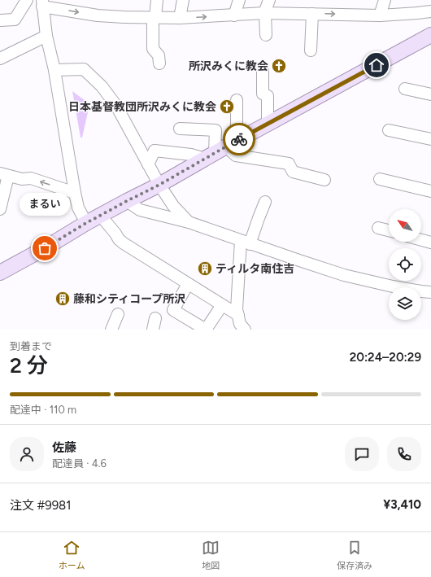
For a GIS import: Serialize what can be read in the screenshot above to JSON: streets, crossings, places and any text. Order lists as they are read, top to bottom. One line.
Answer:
{"places":{"church":["所沢みくに教会","日本基督教団所沢みくに教会"],"other":["まるい"],"building":["ティルタ南住吉","藤和シティコープ所沢"]},"north":"top left","page":{"bubble":"まるい","heading":["2 分","到着まで","20:24–20:29"],"panel":["佐藤","配達員 · 4.6","注文 #9981","¥3,410"],"bar":"配達中 · 110 m","tabs":["ホーム","地図","保存済み"]}}
